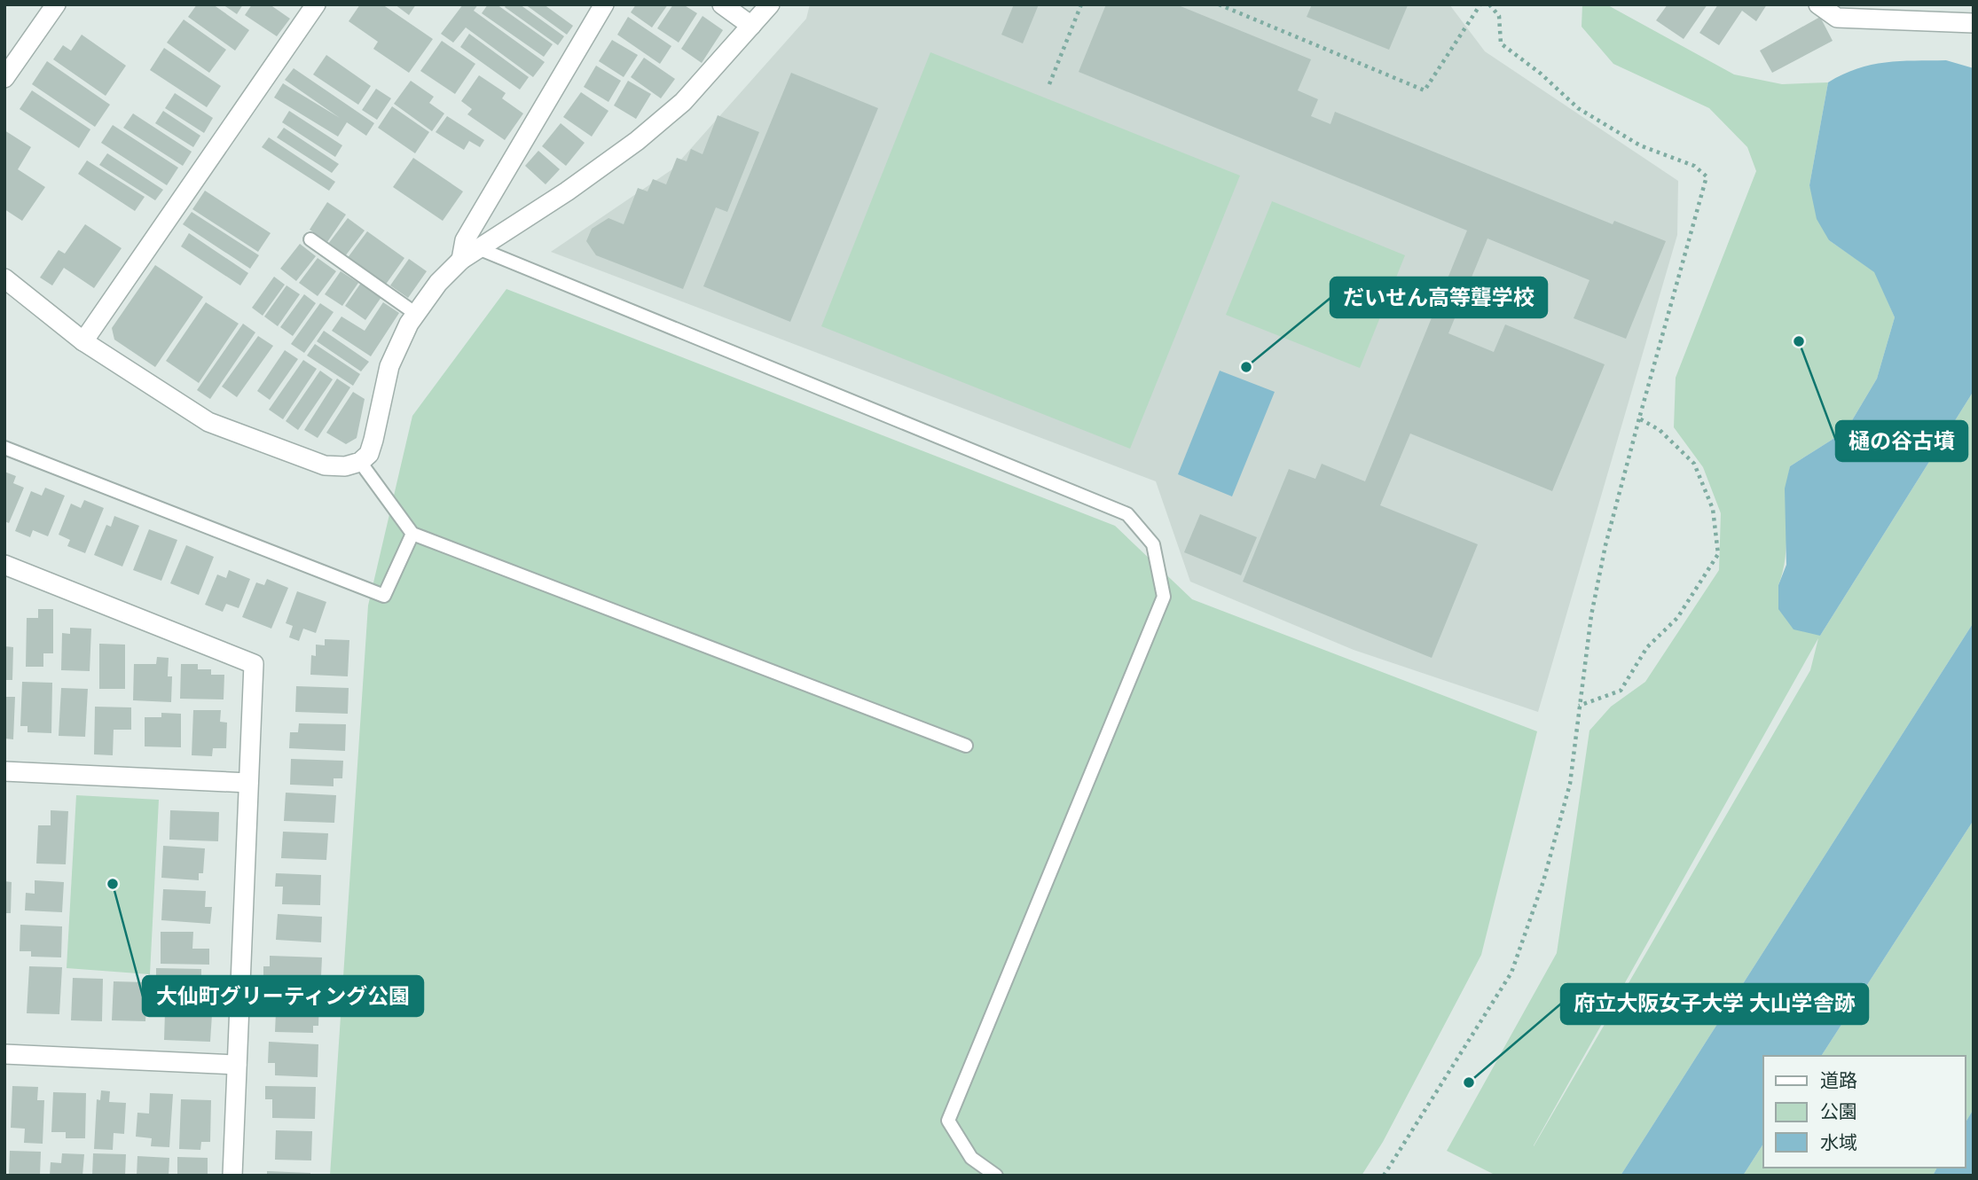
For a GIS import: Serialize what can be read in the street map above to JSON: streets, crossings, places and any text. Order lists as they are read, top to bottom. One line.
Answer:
{"places":["樋の谷古墳","だいせん高等聾学校","大仙町グリーティング公園","府立大阪女子大学 大山学舎跡"],"legend":["道路","公園","水域"]}
